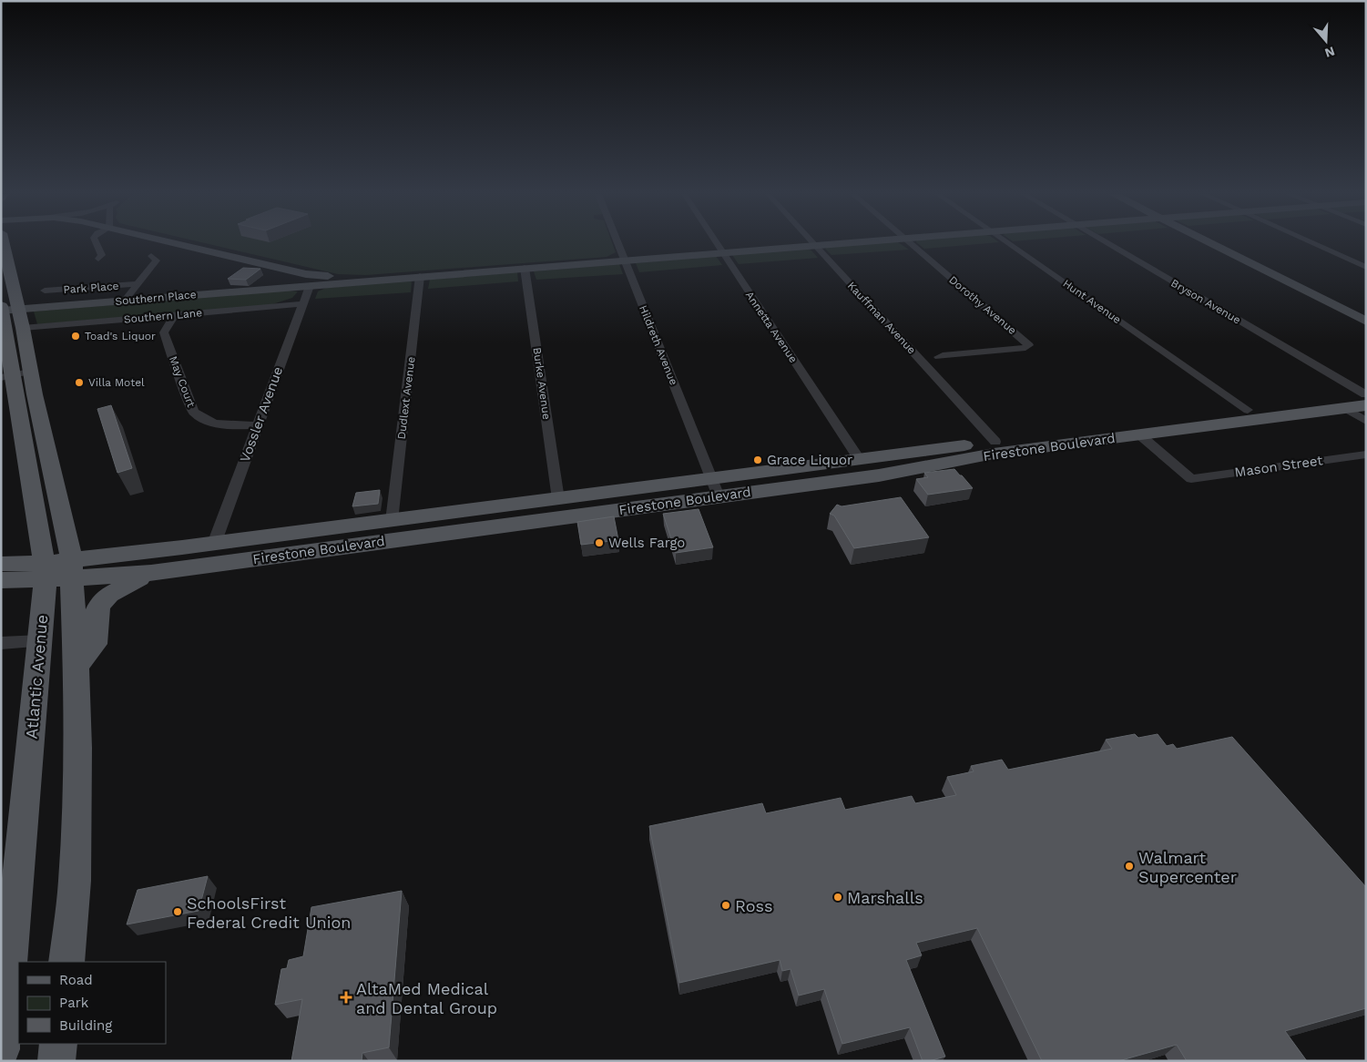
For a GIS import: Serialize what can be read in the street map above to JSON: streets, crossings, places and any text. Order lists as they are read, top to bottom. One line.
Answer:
{"streets":{"main road":["Firestone Boulevard","Atlantic Avenue"],"street":["Park Place","Southern Place","Hunt Avenue","Bryson Avenue","Dorothy Avenue","Southern Lane","Kauffman Avenue","Annetta Avenue","Hildreth Avenue","May Court","Burke Avenue","Dudlext Avenue","Vossler Avenue","Mason Street"]},"crossings":[["Southern Place","Kauffman Avenue"],["Southern Place","Annetta Avenue"],["Southern Place","Hildreth Avenue"],["Southern Place","Burke Avenue"],["Southern Place","Dudlext Avenue"],["Southern Place","Vossler Avenue"],["Southern Place","Atlantic Avenue"],["Hunt Avenue","Firestone Boulevard"],["Bryson Avenue","Firestone Boulevard"],["Dorothy Avenue","Kauffman Avenue"],["Southern Lane","May Court"],["Southern Lane","Vossler Avenue"],["Southern Lane","Atlantic Avenue"],["Kauffman Avenue","Firestone Boulevard"],["Annetta Avenue","Firestone Boulevard"],["Hildreth Avenue","Firestone Boulevard"],["May Court","Vossler Avenue"],["Burke Avenue","Firestone Boulevard"],["Dudlext Avenue","Firestone Boulevard"],["Vossler Avenue","Firestone Boulevard"],["Firestone Boulevard","Mason Street"],["Firestone Boulevard","Atlantic Avenue"]],"places":{"other":["Toad's Liquor","Villa Motel","Grace Liquor","Wells Fargo","Walmart Supercenter","Marshalls","Ross","SchoolsFirst Federal Credit Union"],"health":["AltaMed Medical and Dental Group"]},"legend":["Road","Park","Building"],"north":"bottom"}
